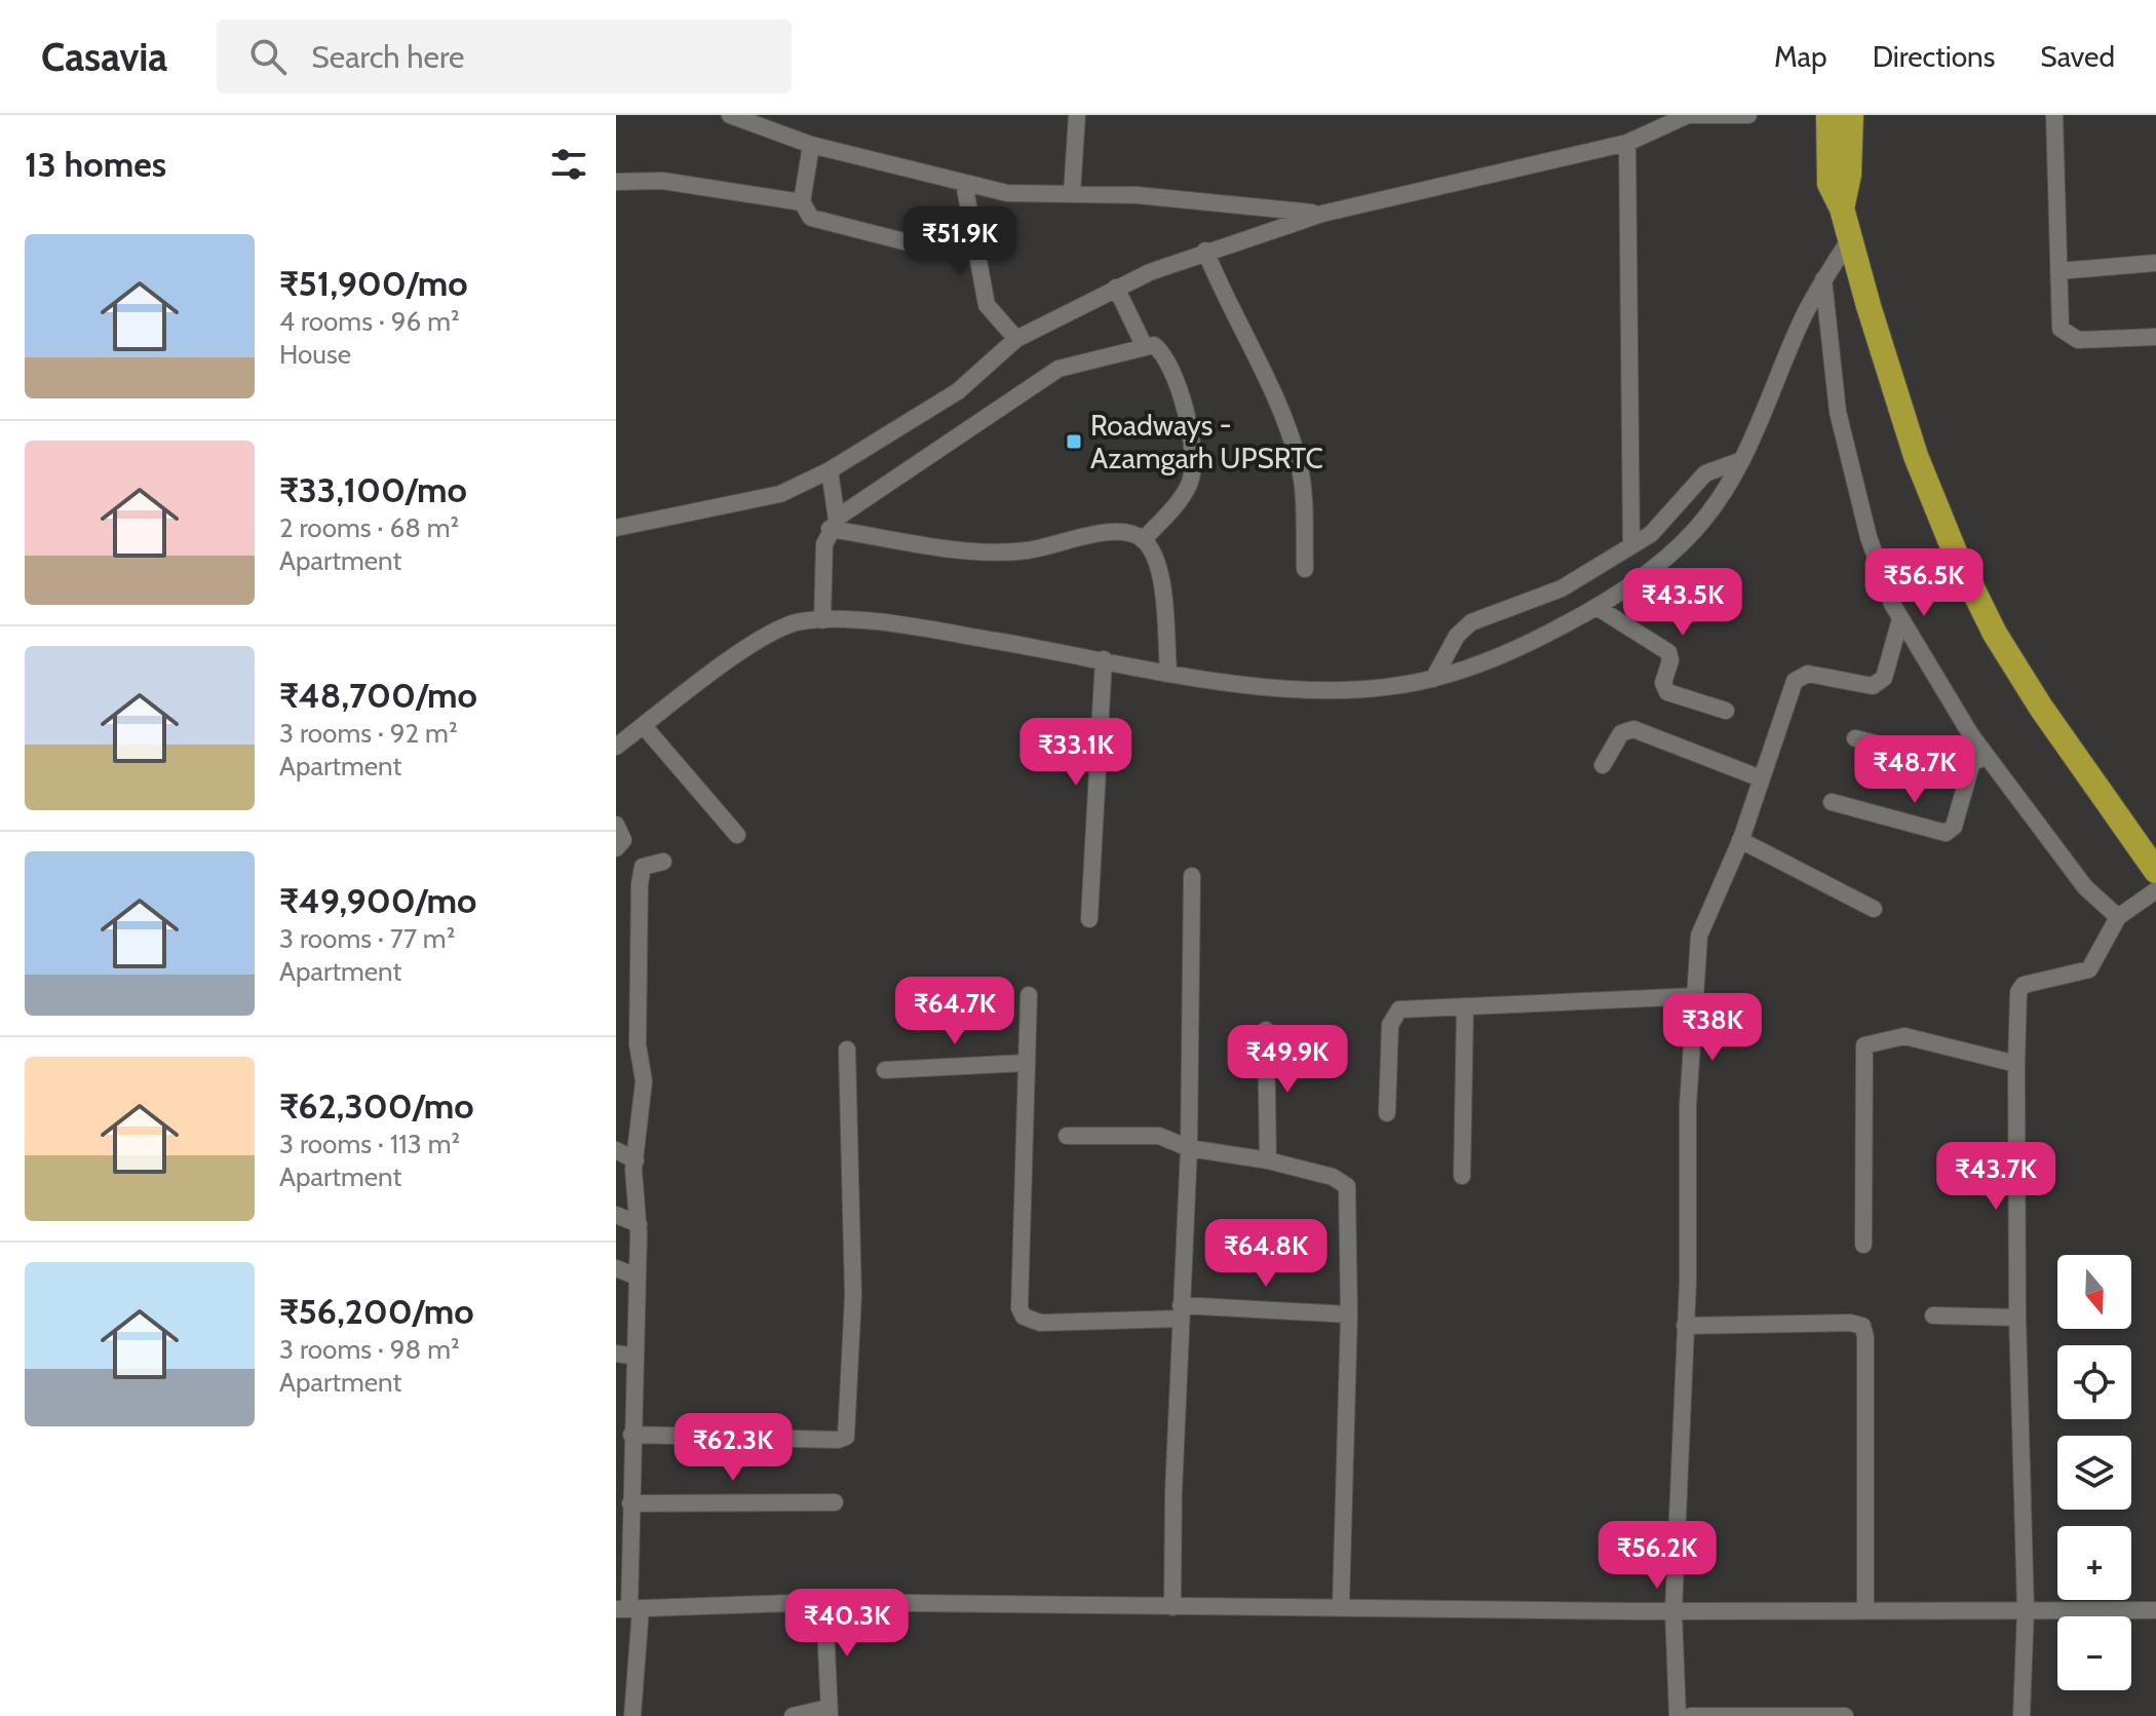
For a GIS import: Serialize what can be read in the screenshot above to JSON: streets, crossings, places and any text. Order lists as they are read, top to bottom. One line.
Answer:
{"places":{"transit":["Roadways - Azamgarh UPSRTC"]},"north":"bottom","page":{"header":"Casavia","search":"Search here","nav":["Map","Directions","Saved"],"heading":"13 homes","price":["₹51.9K","₹56.5K","₹43.5K","₹33.1K","₹48.7K","₹64.7K","₹38K","₹49.9K","₹43.7K","₹64.8K","₹62.3K","₹56.2K","₹40.3K"],"list":[{"name":"₹51,900/mo","note":"4 rooms · 96 m² · House"},{"name":"₹33,100/mo","note":"2 rooms · 68 m² · Apartment"},{"name":"₹48,700/mo","note":"3 rooms · 92 m² · Apartment"},{"name":"₹49,900/mo","note":"3 rooms · 77 m² · Apartment"},{"name":"₹62,300/mo","note":"3 rooms · 113 m² · Apartment"},{"name":"₹56,200/mo","note":"3 rooms · 98 m² · Apartment"}],"map_buttons":["+","−"]}}
